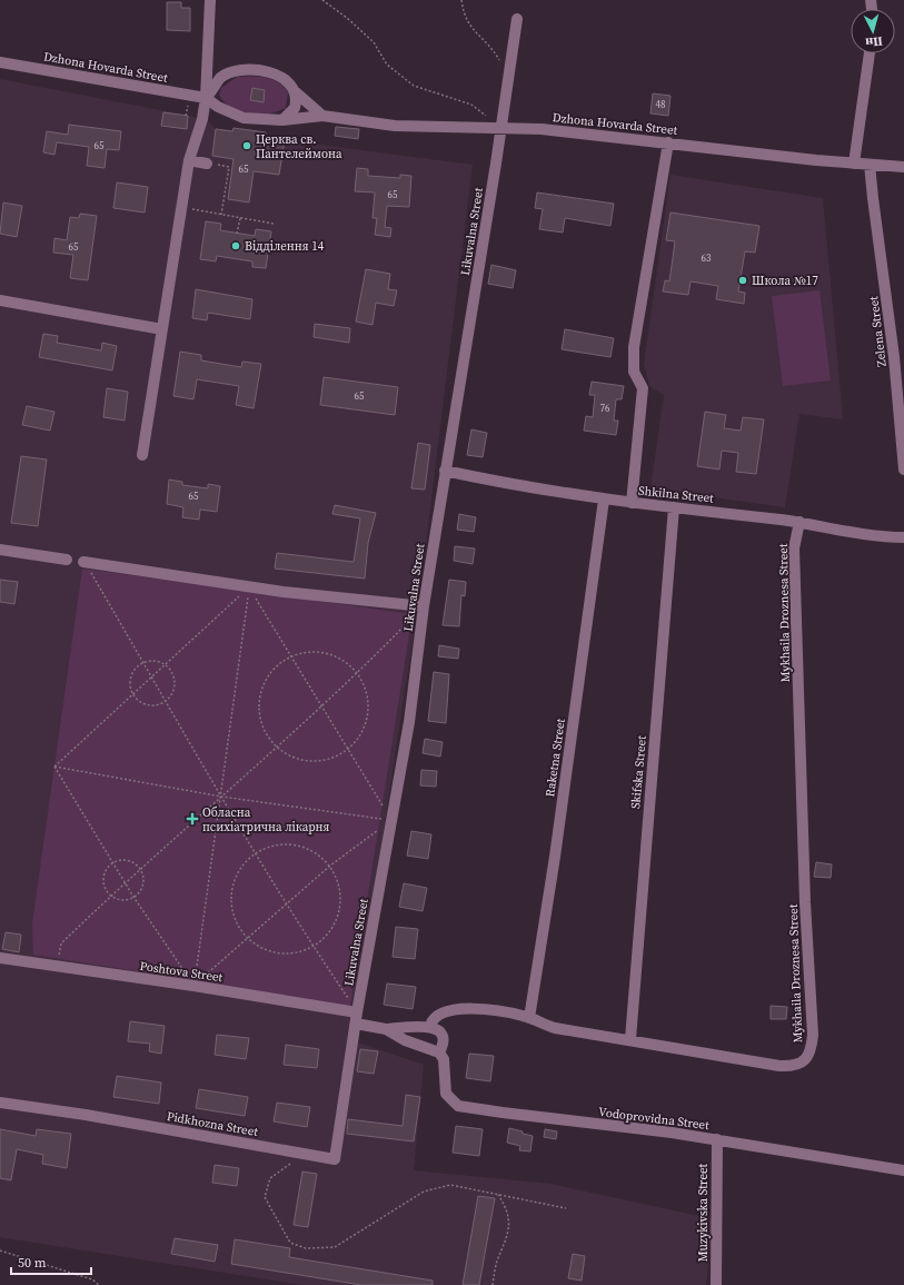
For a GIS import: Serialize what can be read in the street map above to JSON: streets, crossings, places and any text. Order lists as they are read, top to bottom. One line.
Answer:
{"streets":{"street":["Dzhona Hovarda Street","Likuvalna Street","Zelena Street","Shkilna Street","Mykhaila Droznesa Street","Raketna Street","Skifska Street","Poshtova Street","Vodoprovidna Street","Pidkhozna Street","Muzykivska Street"]},"crossings":[["Dzhona Hovarda Street","Likuvalna Street"],["Dzhona Hovarda Street","Zelena Street"],["Likuvalna Street","Shkilna Street"],["Likuvalna Street","Poshtova Street"],["Likuvalna Street","Pidkhozna Street"],["Shkilna Street","Mykhaila Droznesa Street"],["Shkilna Street","Raketna Street"],["Shkilna Street","Skifska Street"],["Mykhaila Droznesa Street","Raketna Street"],["Mykhaila Droznesa Street","Skifska Street"],["Mykhaila Droznesa Street","Vodoprovidna Street"],["Vodoprovidna Street","Muzykivska Street"]],"places":{"other":["Церква св. Пантелеймона","Відділення 14","Школа №17"],"health":["Обласна психіатрична лікарня"]},"house_numbers":["48","65","65","65","65","63","65","76","65"],"scale_bar":"50 m","north":"bottom"}
